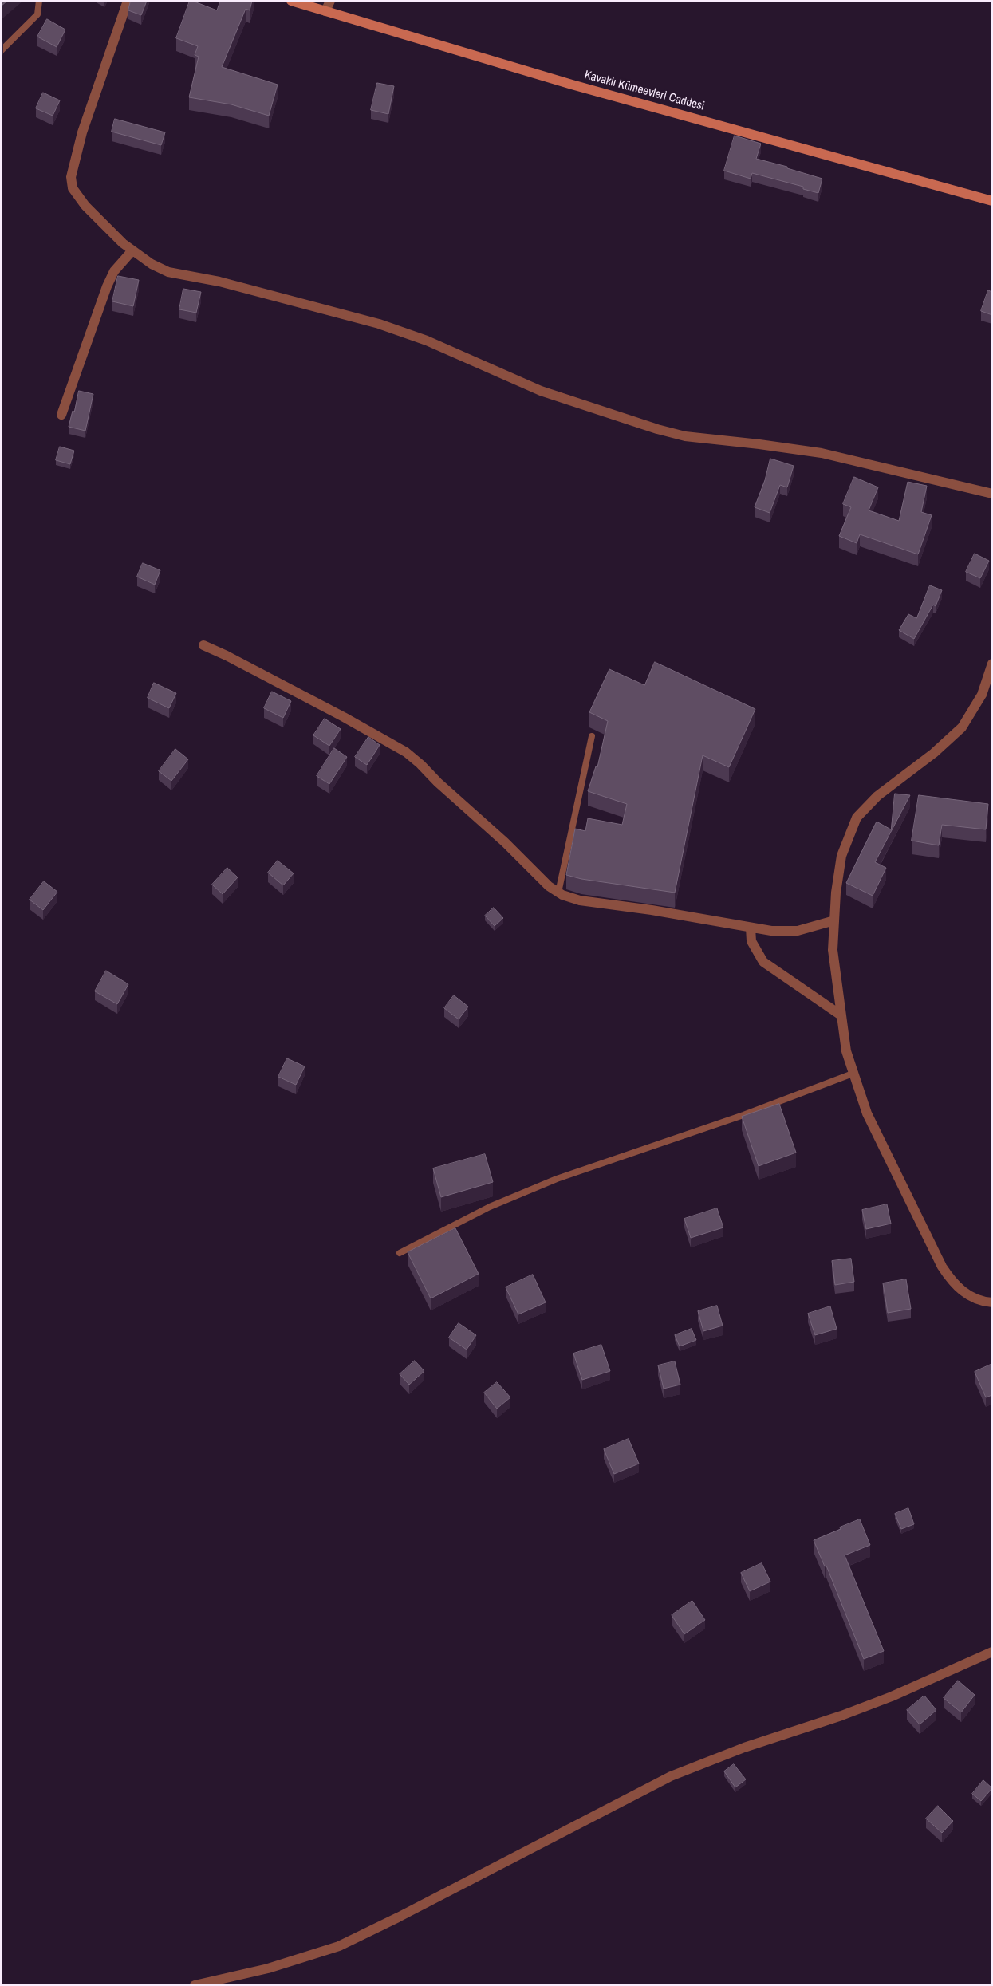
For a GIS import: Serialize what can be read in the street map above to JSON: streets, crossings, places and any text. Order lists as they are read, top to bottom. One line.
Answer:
{"streets":{"street":["Kavaklı Kümeevleri Caddesi"]}}
